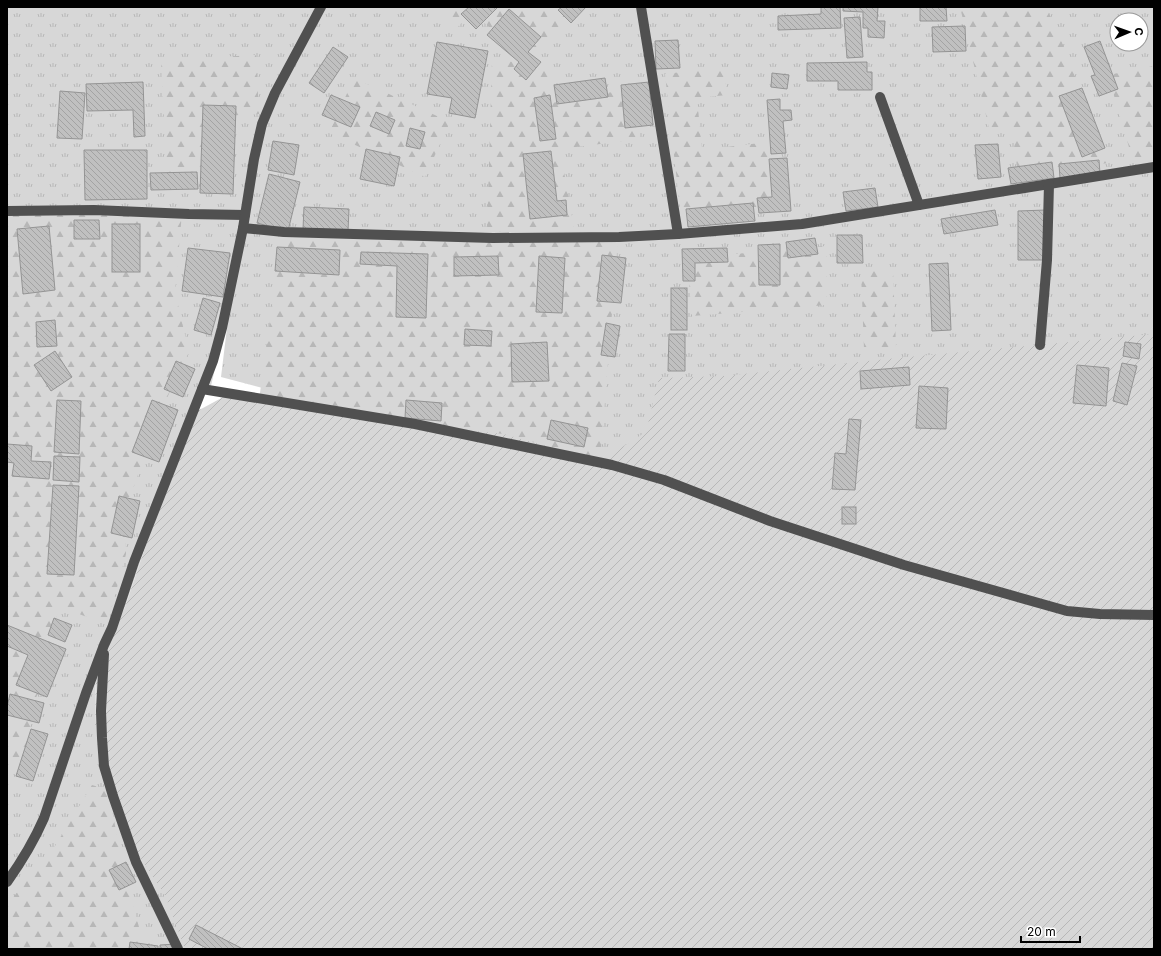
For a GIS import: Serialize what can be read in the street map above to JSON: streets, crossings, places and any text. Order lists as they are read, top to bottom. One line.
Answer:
{"scale_bar":"20 m","north":"right"}
